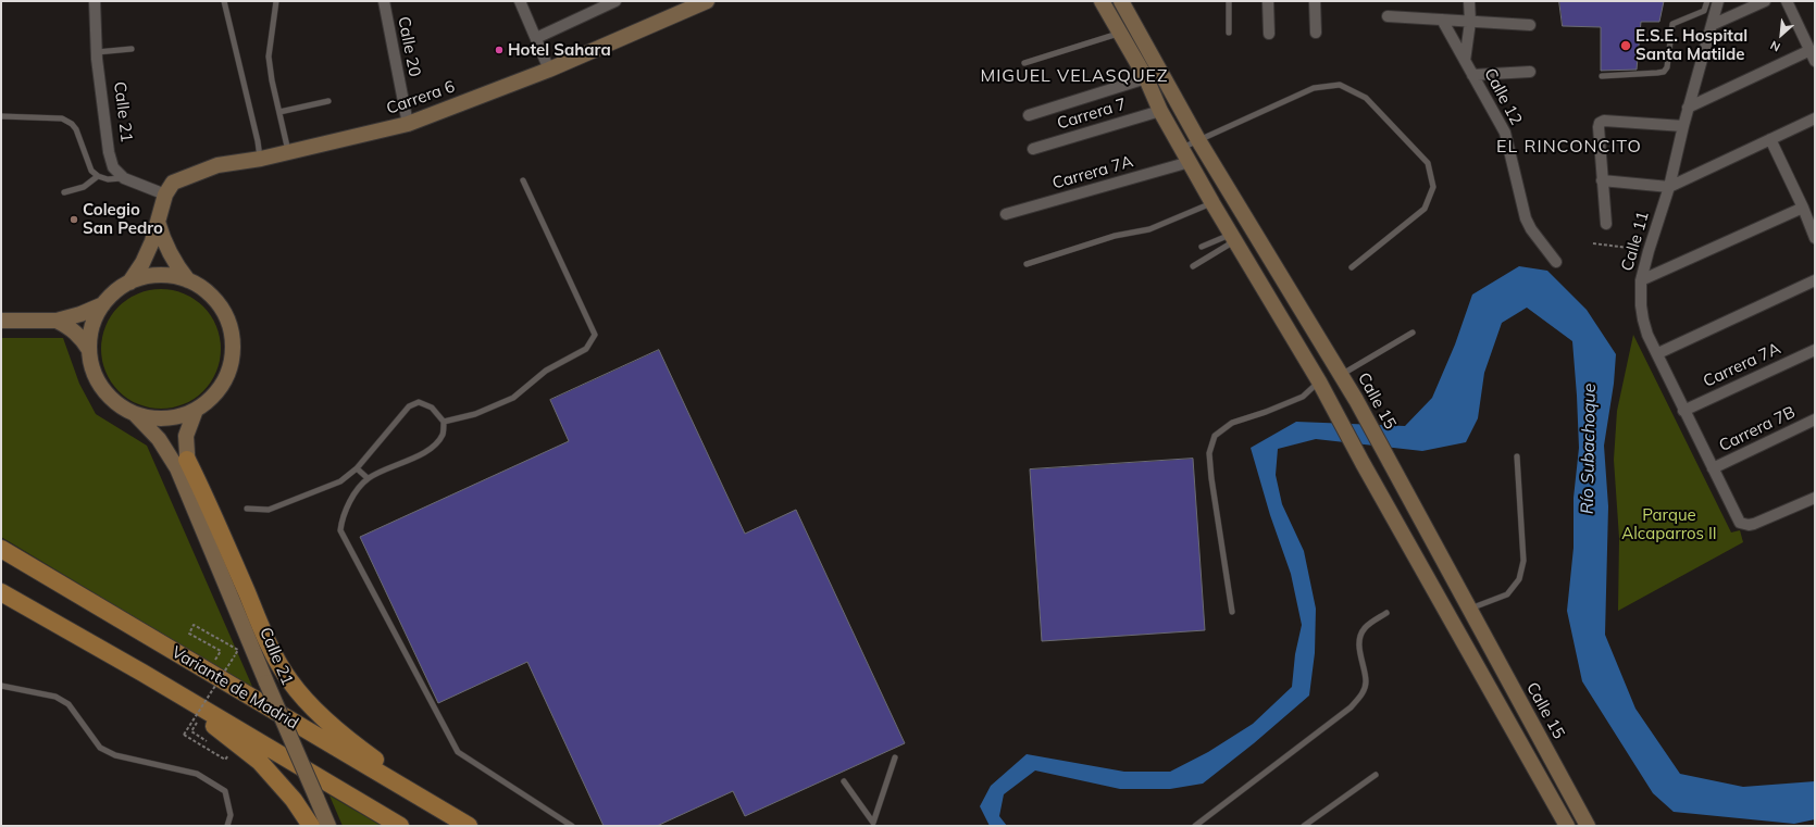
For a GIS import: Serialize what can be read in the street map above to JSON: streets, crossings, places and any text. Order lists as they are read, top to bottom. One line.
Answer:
{"streets":{"main road":["Variante de Madrid"],"street":["Calle 20","Calle 12","Carrera 6","Calle 21","Carrera 7","Carrera 7A","Calle 11","Calle 15","Carrera 7B"]},"crossings":[["Calle 20","Carrera 6"],["Carrera 6","Calle 21"],["Carrera 7A","Calle 11"],["Calle 11","Carrera 7B"]],"districts":["MIGUEL VELASQUEZ","EL RINCONCITO"],"water":["Río Subachoque"],"parks":["Parque Alcaparros II"],"places":["E.S.E. Hospital Santa Matilde","Hotel Sahara","Colegio San Pedro"],"north":"bottom left"}
